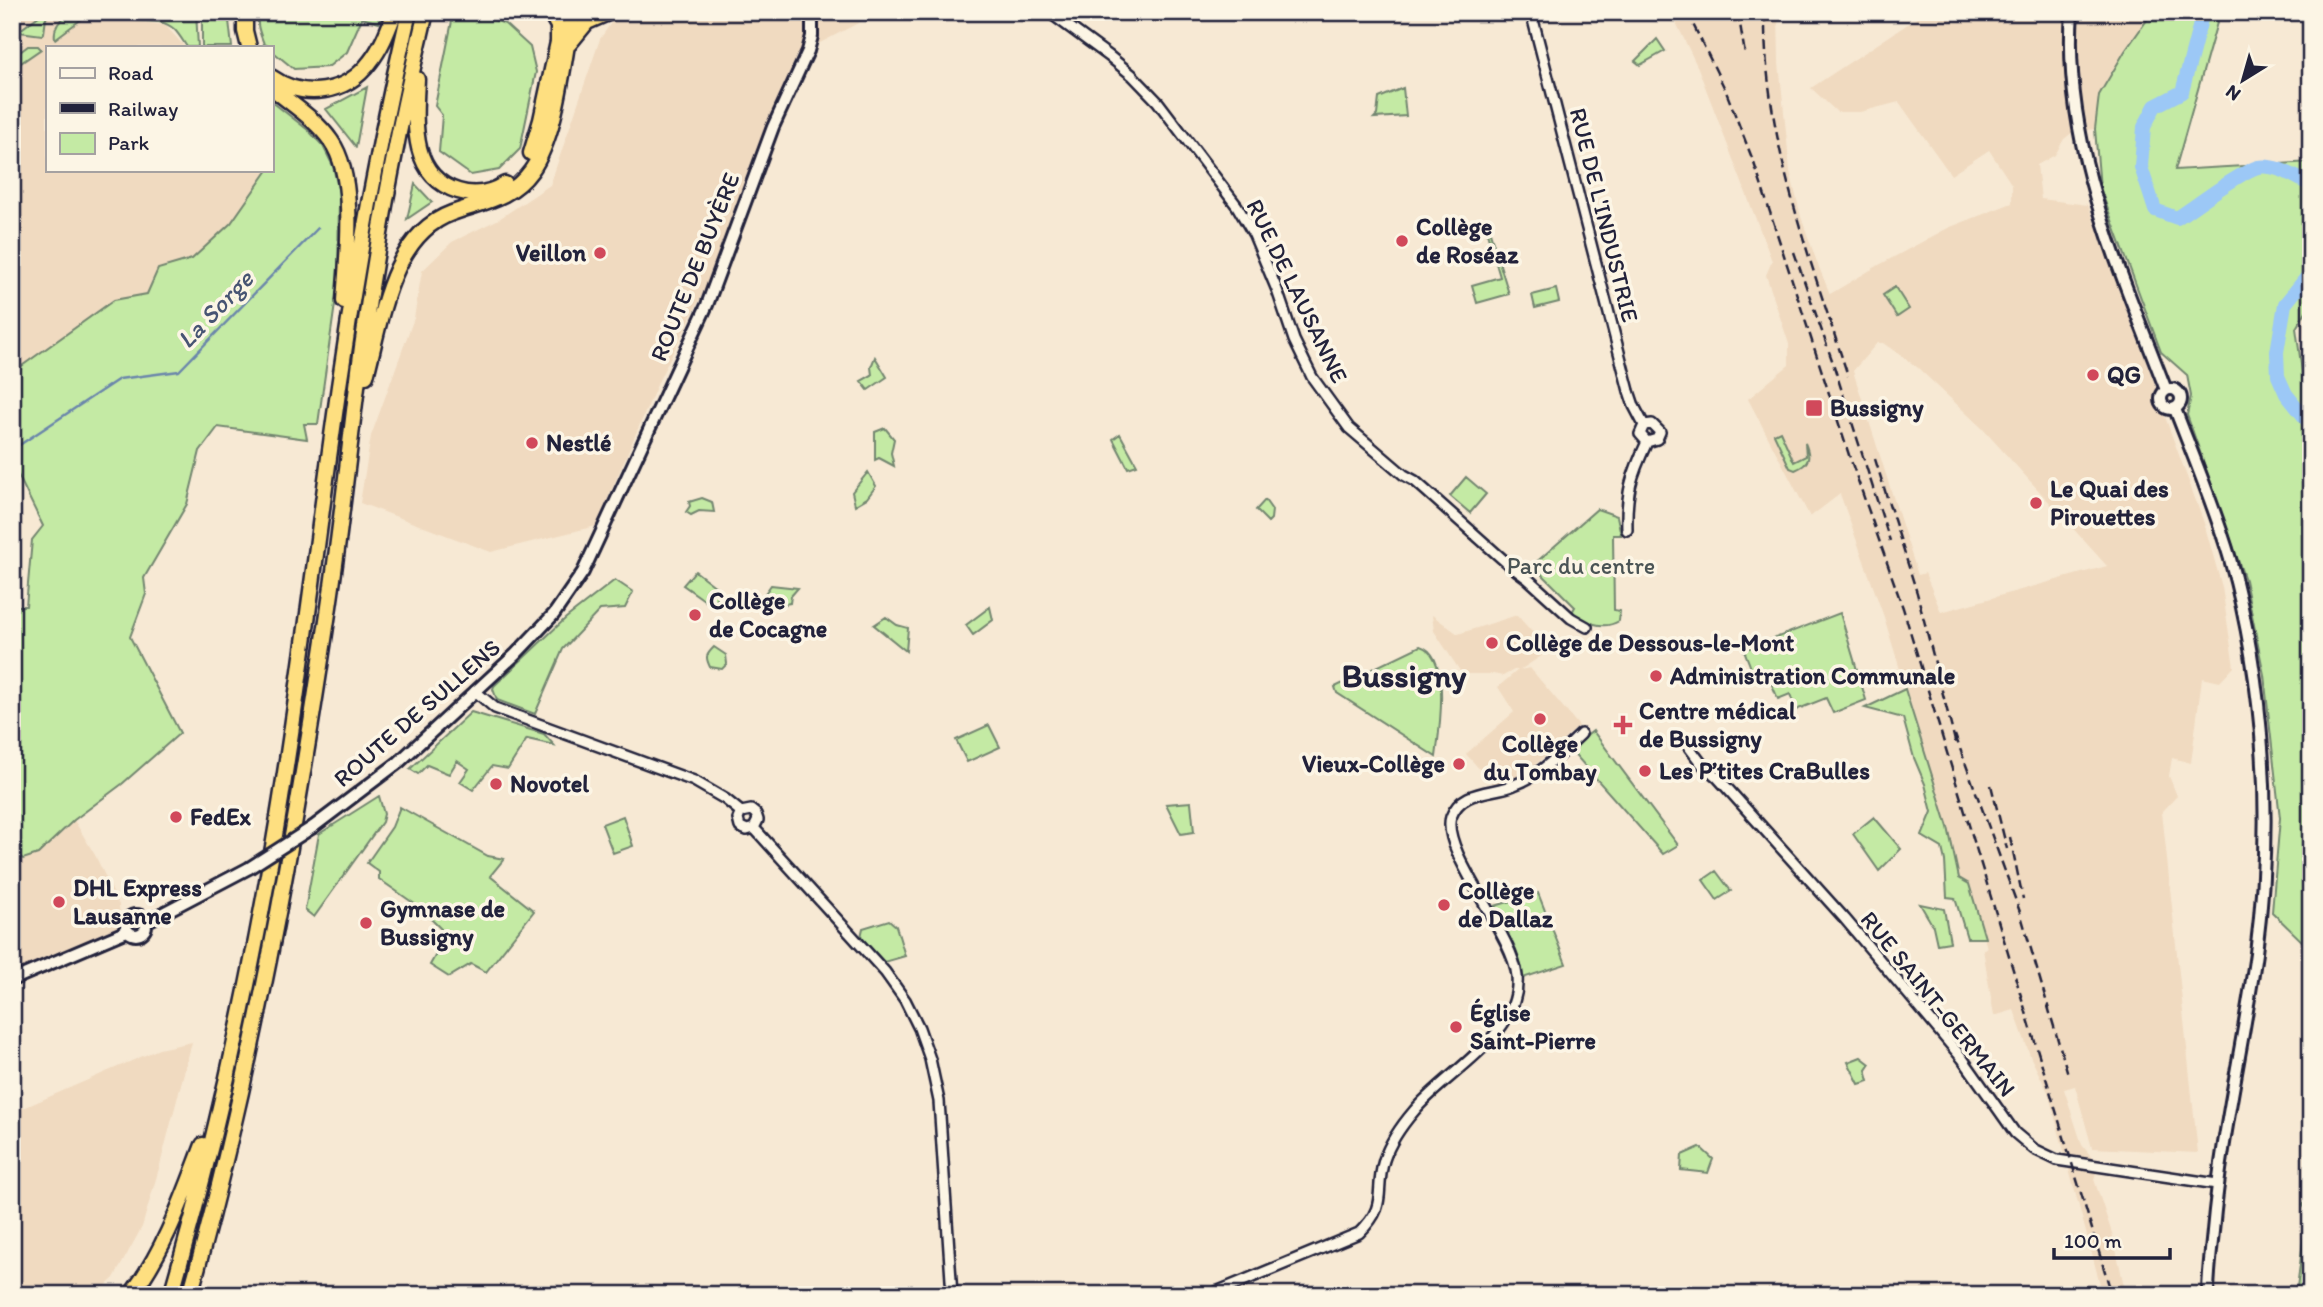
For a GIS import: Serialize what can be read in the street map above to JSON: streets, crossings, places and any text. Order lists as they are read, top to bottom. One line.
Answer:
{"streets":{"main road":["ROUTE DE BUYÈRE","ROUTE DE SULLENS"],"street":["RUE DE L'INDUSTRIE","RUE DE LAUSANNE","RUE SAINT-GERMAIN"]},"crossings":[["ROUTE DE BUYÈRE","ROUTE DE SULLENS"]],"districts":["Bussigny"],"water":["La Sorge"],"parks":["Parc du centre"],"places":{"other":["Collège de Roséaz","Veillon","QG","Nestlé","Le Quai des Pirouettes","Collège de Cocagne","Collège de Dessous-le-Mont","Administration Communale","Collège du Tombay","Vieux-Collège","Les P’tites CraBulles","Novotel","FedEx","DHL Express Lausanne","Collège de Dallaz","Gymnase de Bussigny","Église Saint-Pierre"],"transit":["Bussigny"],"health":["Centre médical de Bussigny"]},"legend":["Road","Railway","Park"],"scale_bar":"100 m","north":"bottom left"}
